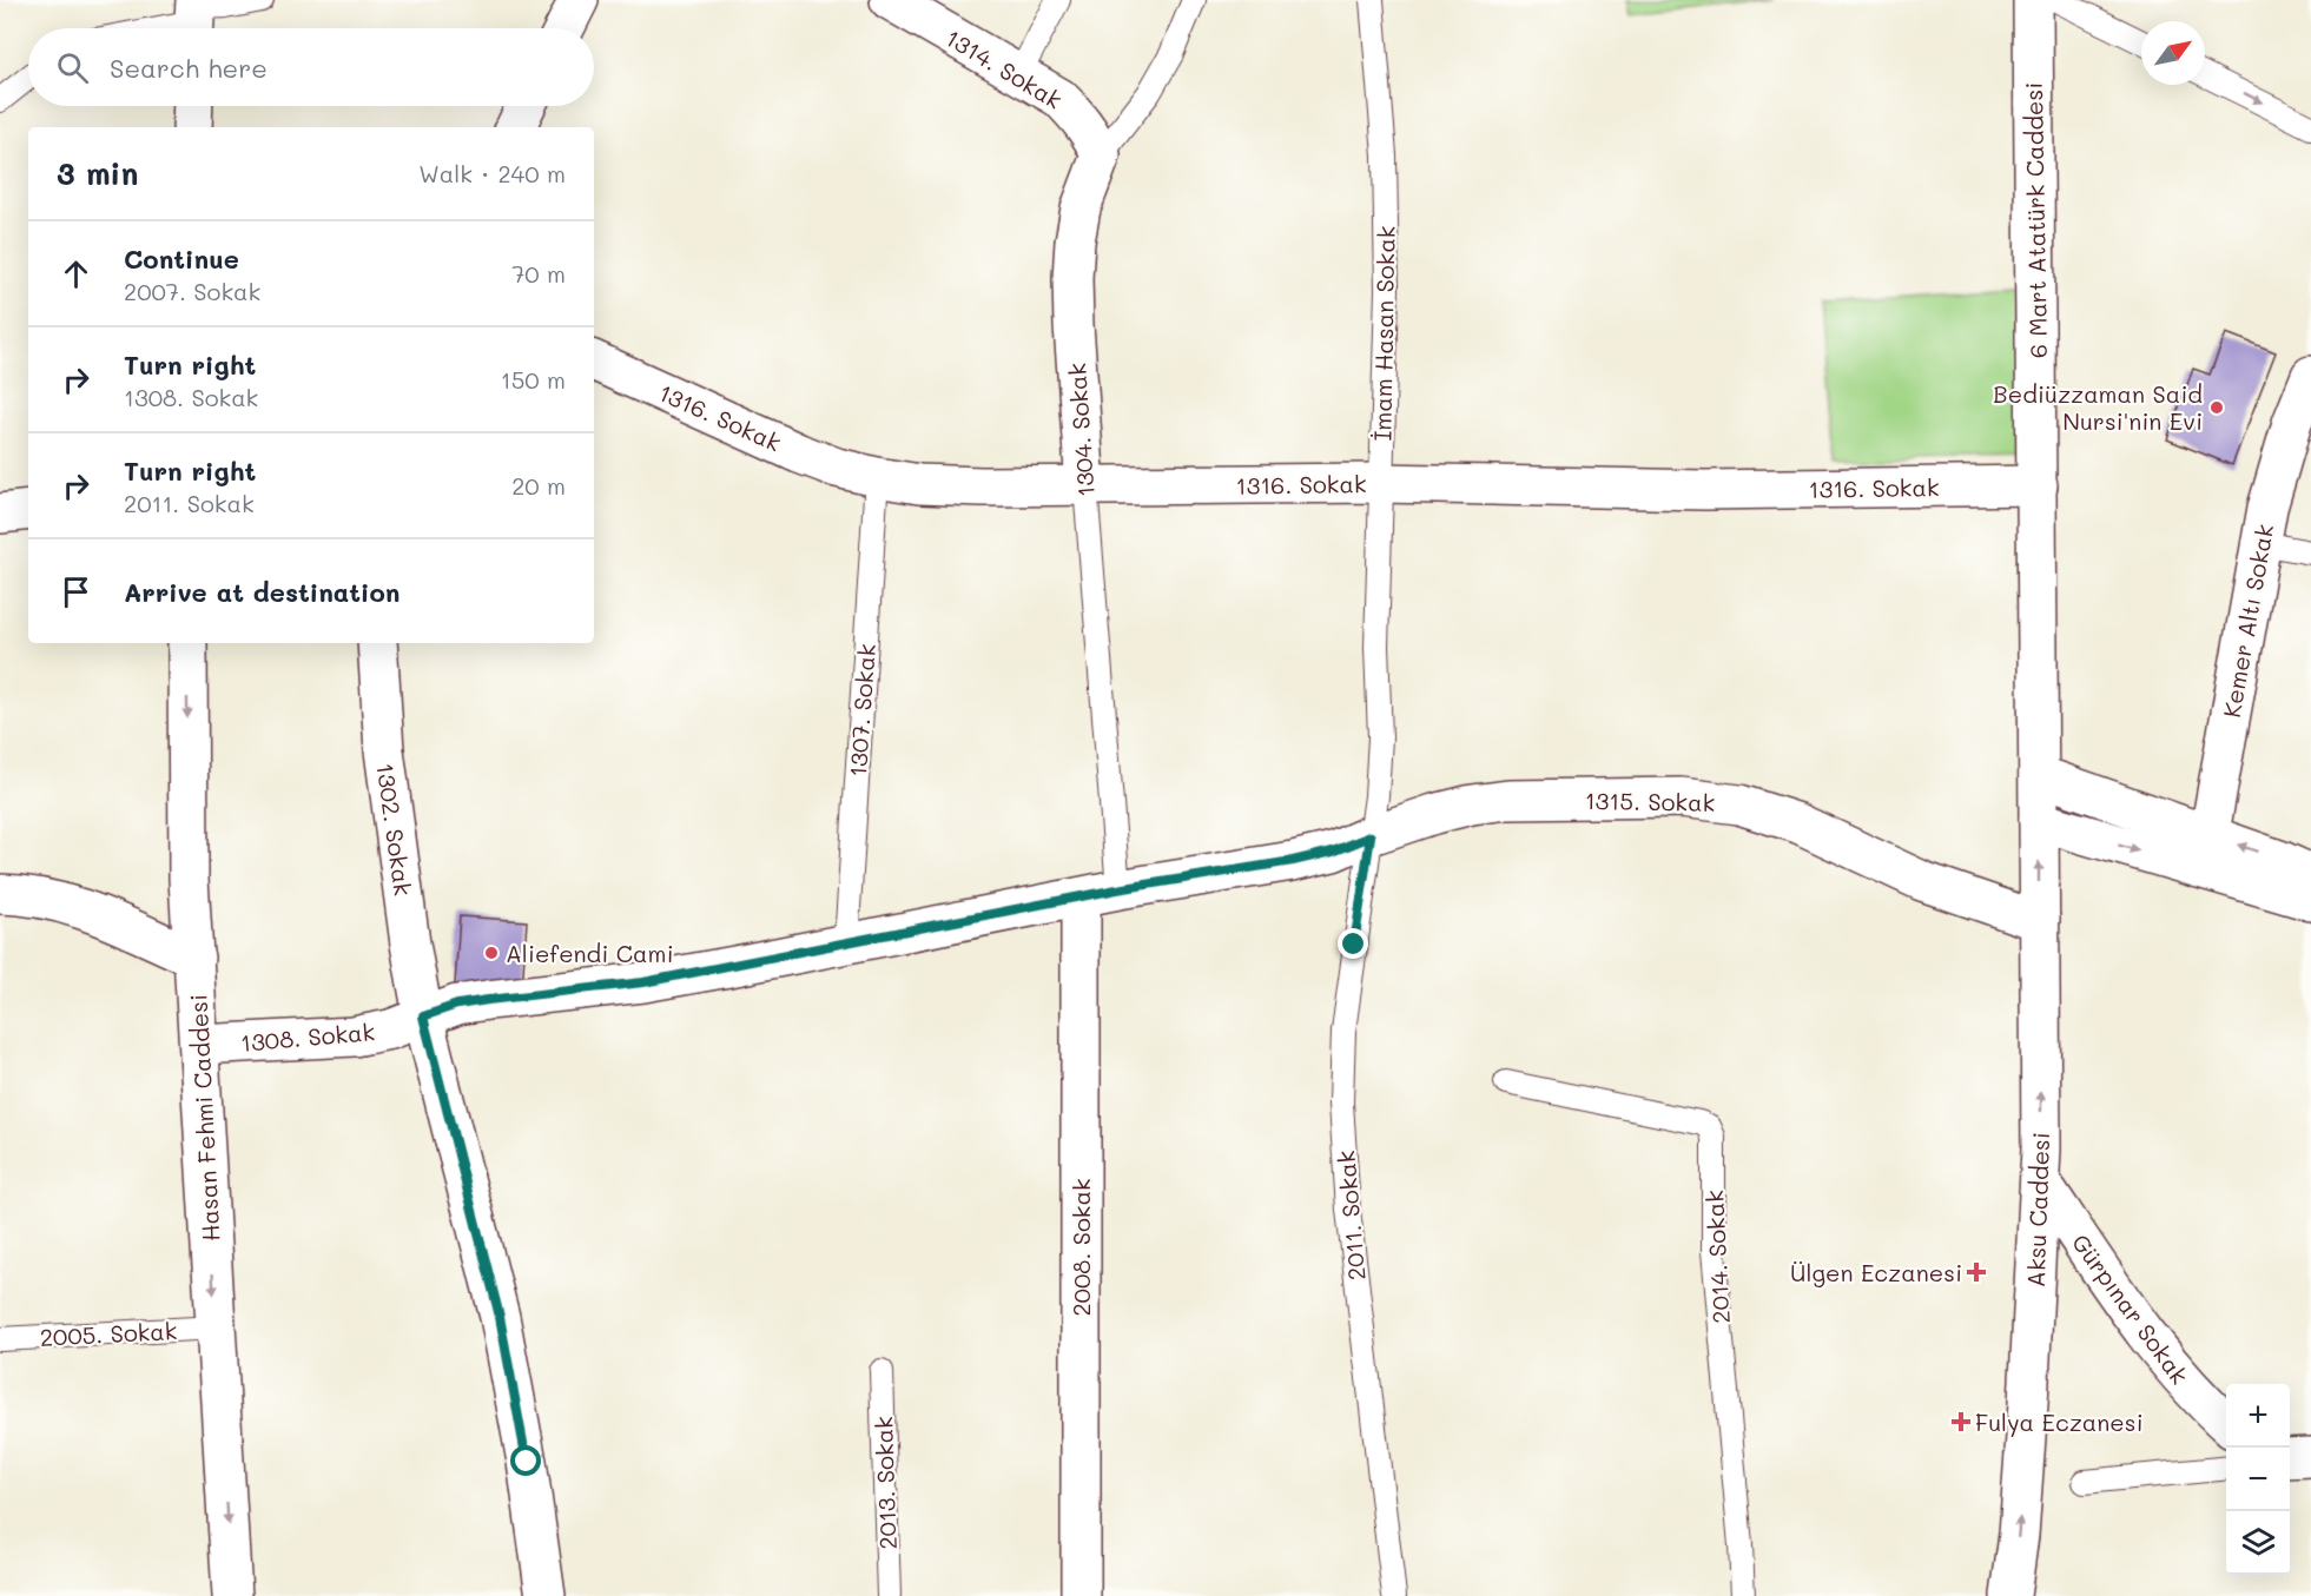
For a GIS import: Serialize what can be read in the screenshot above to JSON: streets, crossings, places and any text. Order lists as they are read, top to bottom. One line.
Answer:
{"streets":{"street":["1314. Sokak","6 Mart Atatürk Caddesi","1316. Sokak","1304. Sokak","Kemer Altı Sokak","1315. Sokak","1302. Sokak","1308. Sokak","Hasan Fehmi Caddesi","Aksu Caddesi","2008. Sokak","Gürpınar Sokak"],"lane":["İmam Hasan Sokak","1307. Sokak","2011. Sokak","2014. Sokak","2005. Sokak","2013. Sokak"]},"crossings":[["1314. Sokak","1304. Sokak"],["6 Mart Atatürk Caddesi","1316. Sokak"],["6 Mart Atatürk Caddesi","Aksu Caddesi"],["İmam Hasan Sokak","1316. Sokak"],["İmam Hasan Sokak","1315. Sokak"],["İmam Hasan Sokak","1308. Sokak"],["İmam Hasan Sokak","2011. Sokak"],["1316. Sokak","1304. Sokak"],["1316. Sokak","1307. Sokak"],["1304. Sokak","1308. Sokak"],["1307. Sokak","1308. Sokak"],["1315. Sokak","1308. Sokak"],["1315. Sokak","Aksu Caddesi"],["1315. Sokak","2011. Sokak"],["1302. Sokak","1308. Sokak"],["1308. Sokak","Hasan Fehmi Caddesi"],["1308. Sokak","2011. Sokak"],["1308. Sokak","2008. Sokak"],["Hasan Fehmi Caddesi","2005. Sokak"],["Aksu Caddesi","Gürpınar Sokak"]],"one_way":["Hasan Fehmi Caddesi","Aksu Caddesi"],"places":{"other":["Bediüzzaman Said Nursi'nin Evi","Aliefendi Cami"],"health":["Ülgen Eczanesi","Fulya Eczanesi"]},"north":"top right","page":{"search":"Search here","heading":["3 min","Walk · 240 m"],"list":[["Continue","2007. Sokak","70 m"],["Turn right","1308. Sokak","150 m"],["Turn right","2011. Sokak","20 m"],"Arrive at destination"],"map_buttons":["+","−"]}}
